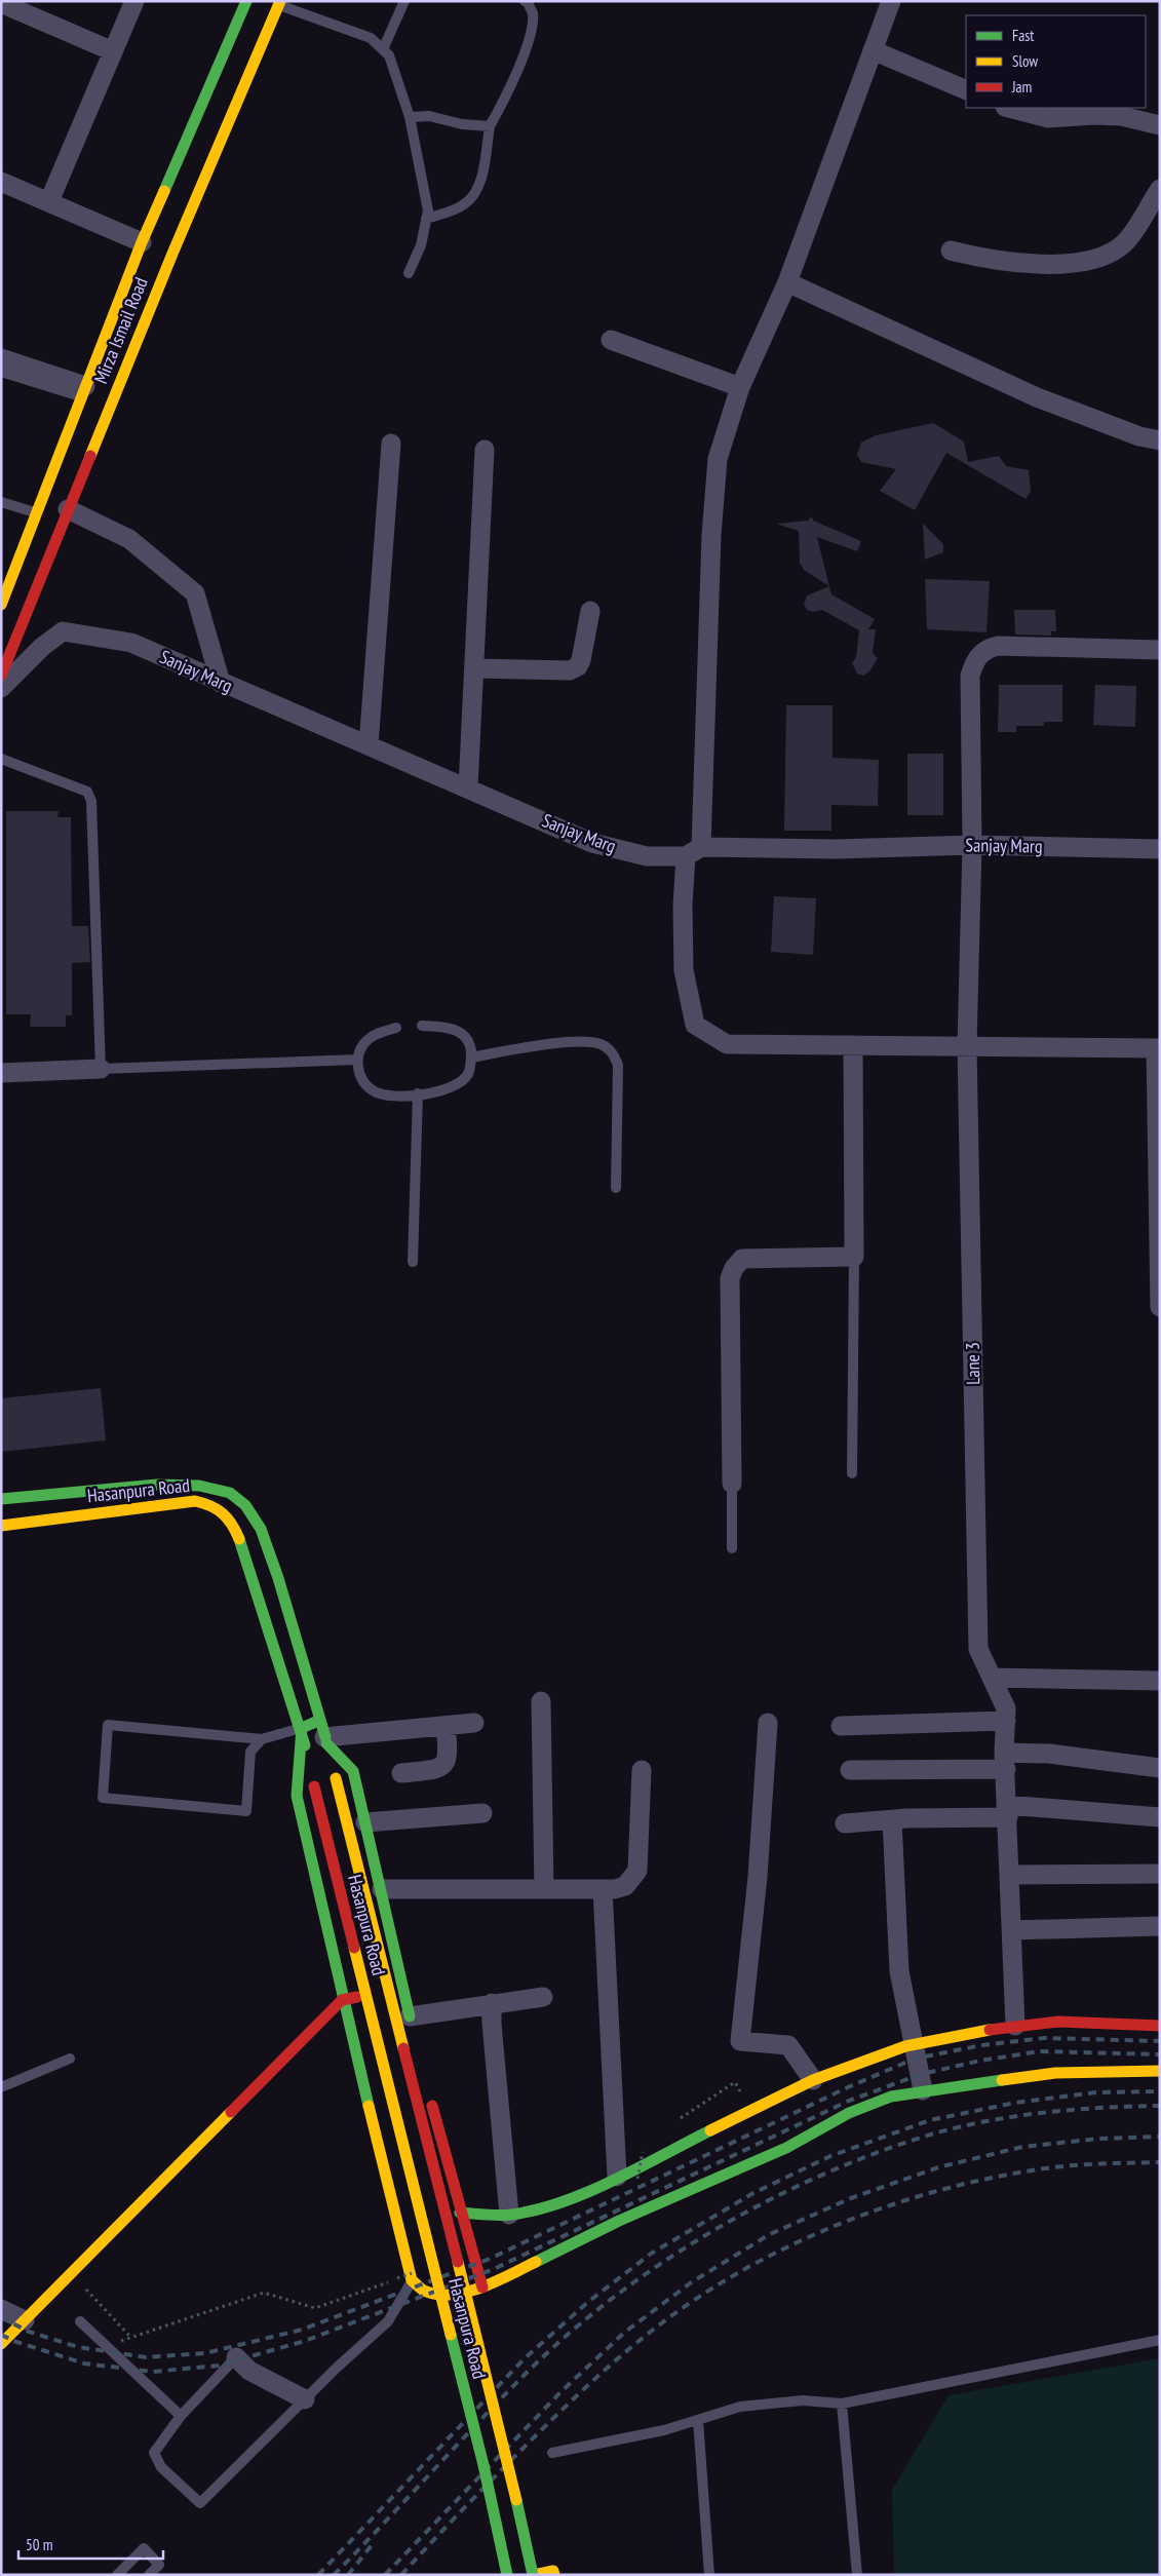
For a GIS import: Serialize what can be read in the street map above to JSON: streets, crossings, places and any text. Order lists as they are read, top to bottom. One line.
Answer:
{"streets":{"street":["Mirza Ismail Road","Sanjay Marg","Lane 3","Hasanpura Road"]},"crossings":[["Sanjay Marg","Lane 3"]],"legend":["Fast","Slow","Jam"],"scale_bar":"50 m"}
